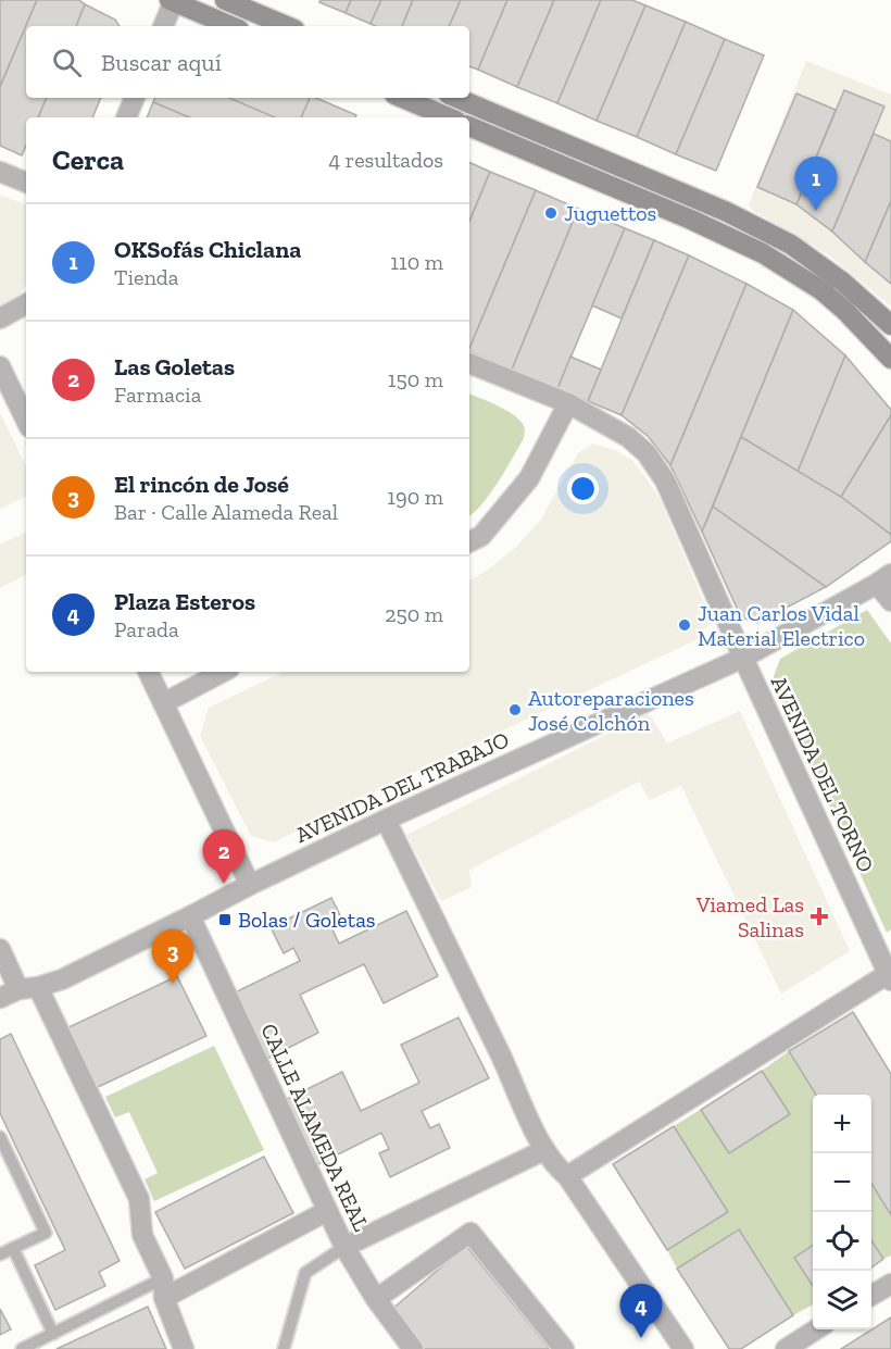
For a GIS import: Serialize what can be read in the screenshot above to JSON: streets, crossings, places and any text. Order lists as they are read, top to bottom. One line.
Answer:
{"streets":{"street":["AVENIDA DEL TORNO","AVENIDA DEL TRABAJO","CALLE ALAMEDA REAL"]},"crossings":[["AVENIDA DEL TORNO","AVENIDA DEL TRABAJO"],["AVENIDA DEL TRABAJO","CALLE ALAMEDA REAL"]],"places":{"other":["Juguettos","Juan Carlos Vidal Material Electrico","Autoreparaciones José Colchón"],"health":["Viamed Las Salinas"],"transit":["Bolas / Goletas"]},"page":{"search":"Buscar aquí","heading":["Cerca","4 resultados"],"pins":["1","2","3","4"],"list":[{"mark":"1","name":"OKSofás Chiclana","note":"Tienda","value":"110 m"},{"mark":"2","name":"Las Goletas","note":"Farmacia","value":"150 m"},{"mark":"3","name":"El rincón de José","note":"Bar · Calle Alameda Real","value":"190 m"},{"mark":"4","name":"Plaza Esteros","note":"Parada","value":"250 m"}],"map_buttons":["+","−"]}}
